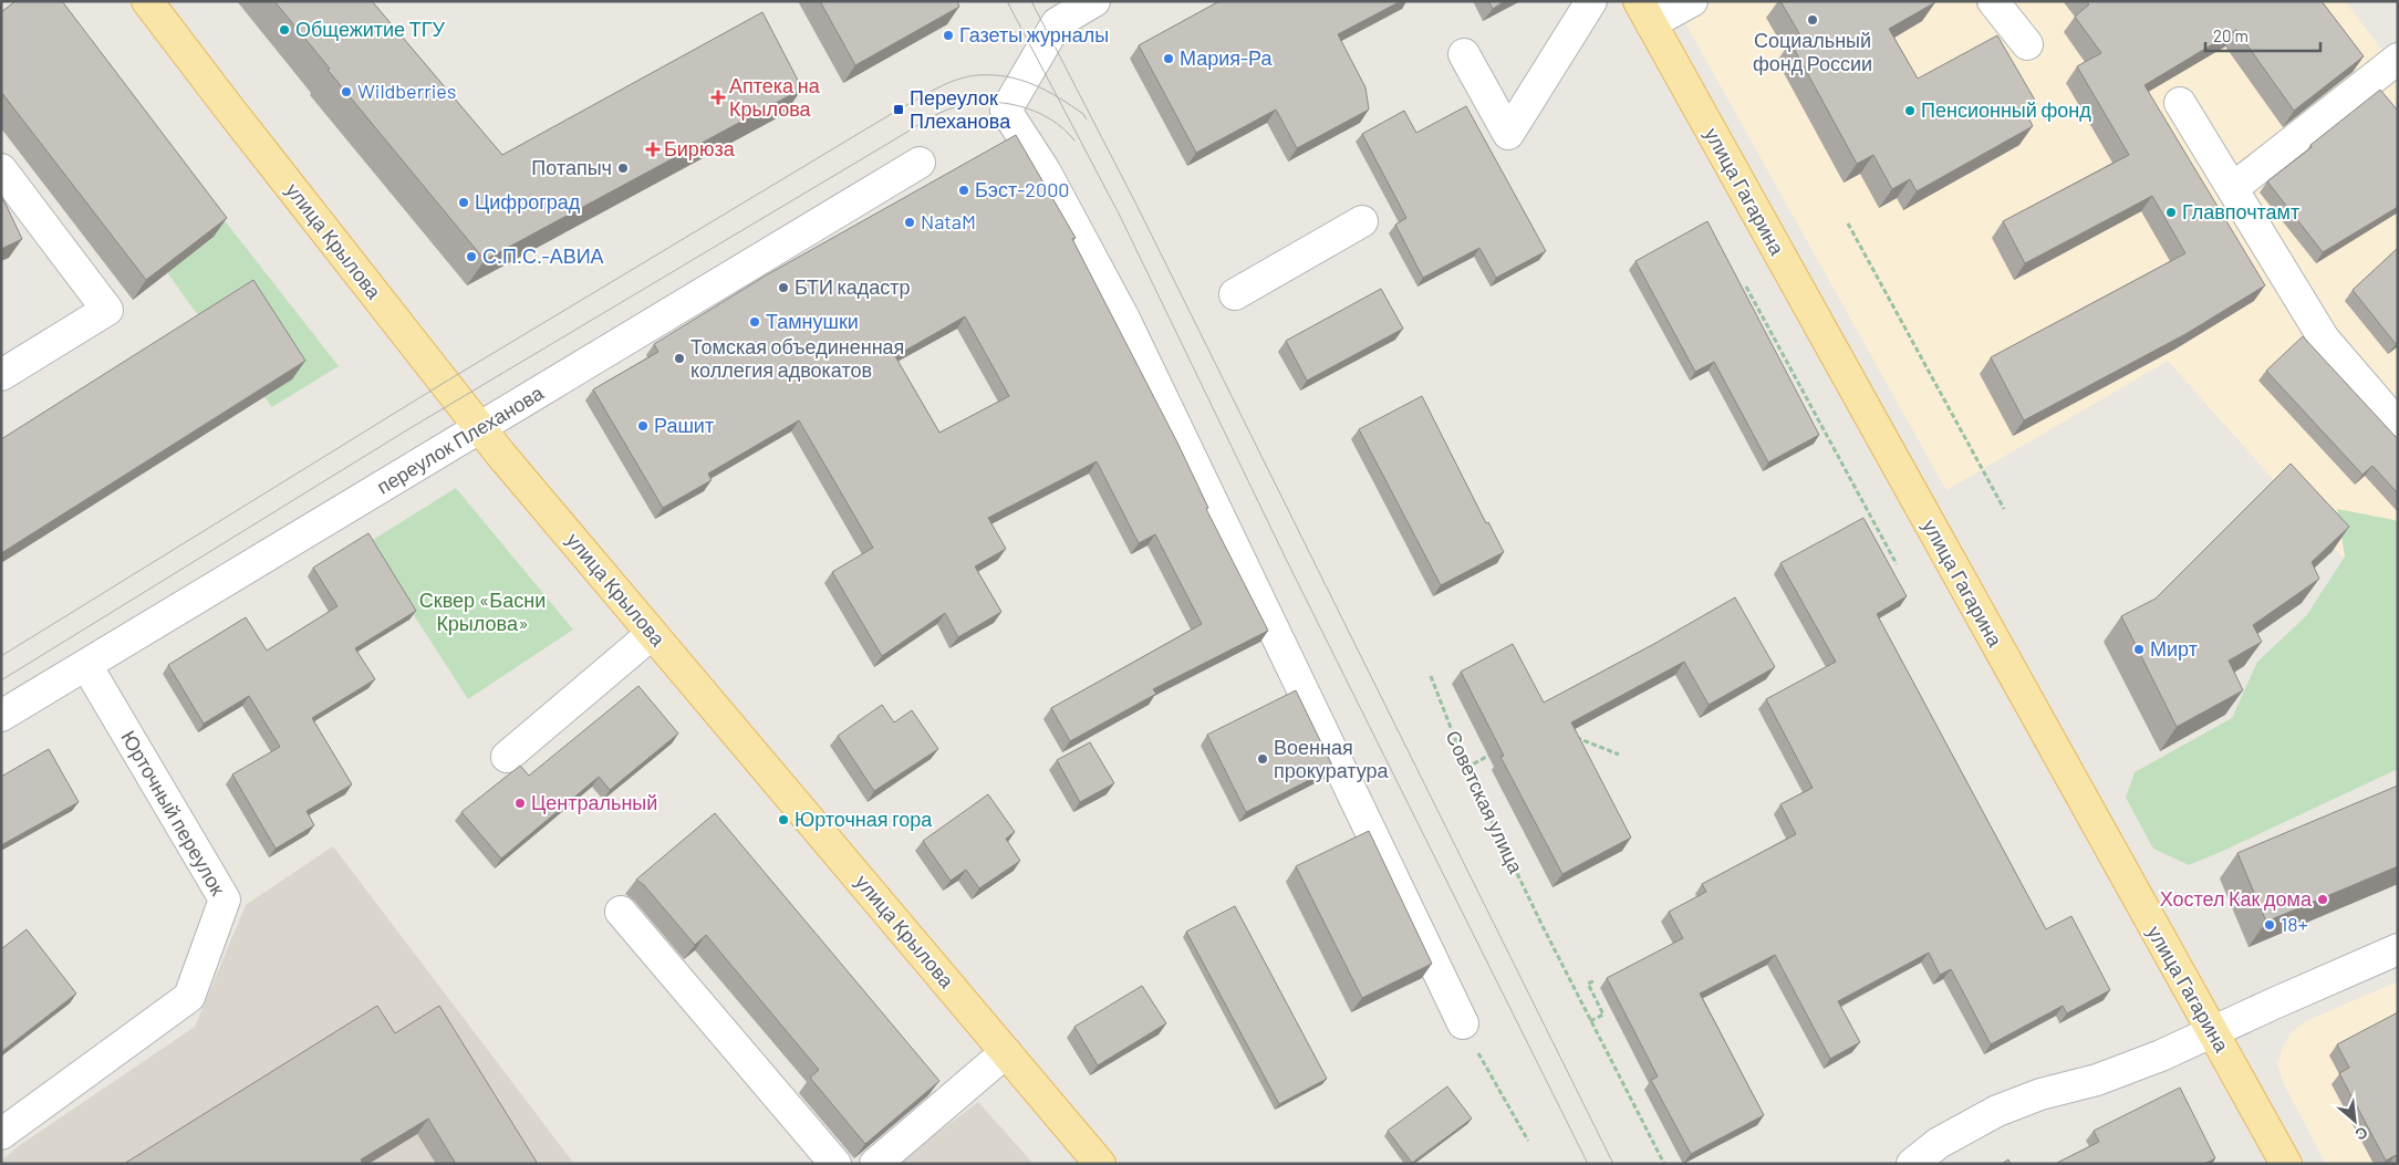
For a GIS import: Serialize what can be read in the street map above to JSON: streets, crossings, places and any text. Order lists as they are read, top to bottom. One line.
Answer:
{"streets":{"main road":["улица Гагарина","улица Крылова"],"street":["переулок Плеханова","Юрточный переулок"],"path":["Советская улица"]},"crossings":[["улица Крылова","переулок Плеханова"],["переулок Плеханова","Юрточный переулок"]],"parks":["Сквер «Басни Крылова»"],"places":{"other":["Социальный фонд России","Общежитие ТГУ","Газеты журналы","Мария-Ра","Wildberries","Пенсионный фонд","Потапыч","Бэст-2000","Цифроград","Главпочтамт","NataM","С.П.С.-АВИА","БТИ кадастр","Тамнушки","Томская объединенная коллегия адвокатов","Рашит","Мирт","Военная прокуратура","Центральный","Юрточная гора","Хостел Как дома","18+"],"health":["Аптека на Крылова","Бирюза"],"transit":["Переулок Плеханова"]},"scale_bar":"20 m","north":"bottom right"}
